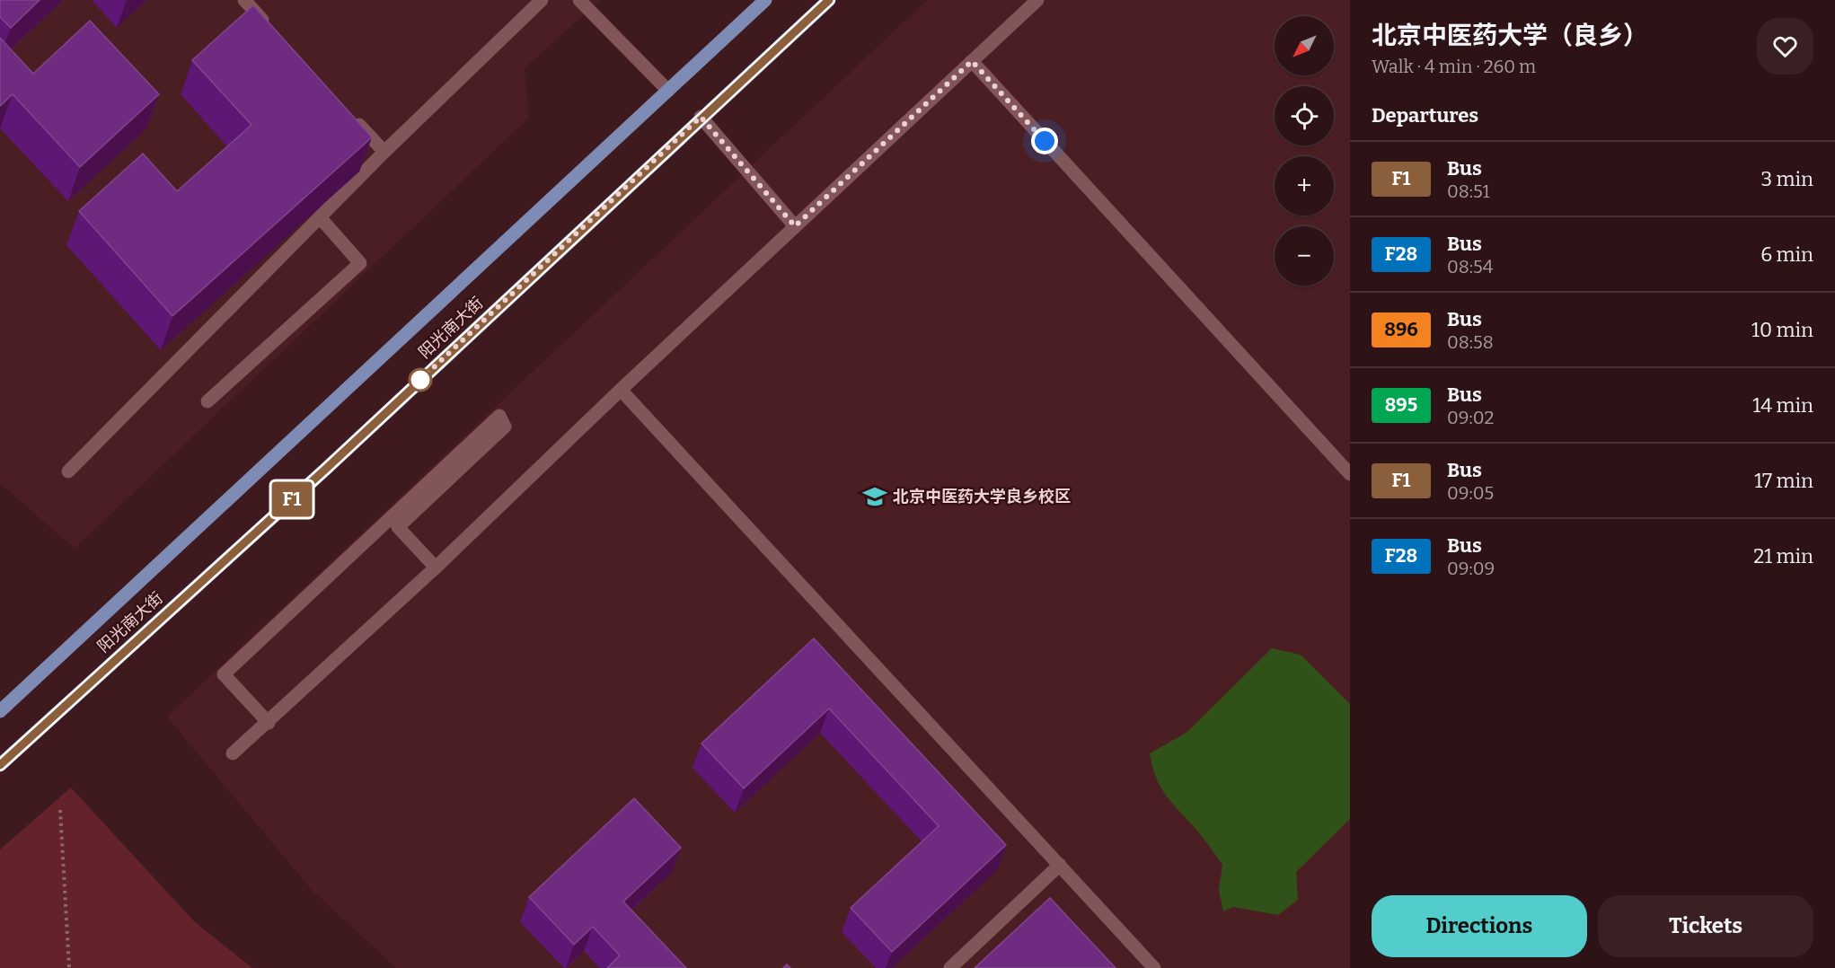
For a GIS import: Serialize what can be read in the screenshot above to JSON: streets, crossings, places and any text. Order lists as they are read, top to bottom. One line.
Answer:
{"streets":{"main road":["阳光南大街"]},"places":{"school or university":["北京中医药大学良乡校区"]},"lines":["bus line F1"],"north":"bottom left","page":{"on_map":"F1","heading":[["北京中医药大学（良乡）","Walk · 4 min · 260 m"],"Departures"],"map_buttons":["+","−"],"list":[{"mark":"F1","name":"Bus","note":"08:51","value":"3 min"},{"mark":"F28","name":"Bus","note":"08:54","value":"6 min"},{"mark":"896","name":"Bus","note":"08:58","value":"10 min"},{"mark":"895","name":"Bus","note":"09:02","value":"14 min"},{"mark":"F1","name":"Bus","note":"09:05","value":"17 min"},{"mark":"F28","name":"Bus","note":"09:09","value":"21 min"}],"buttons":["Directions","Tickets"]}}
